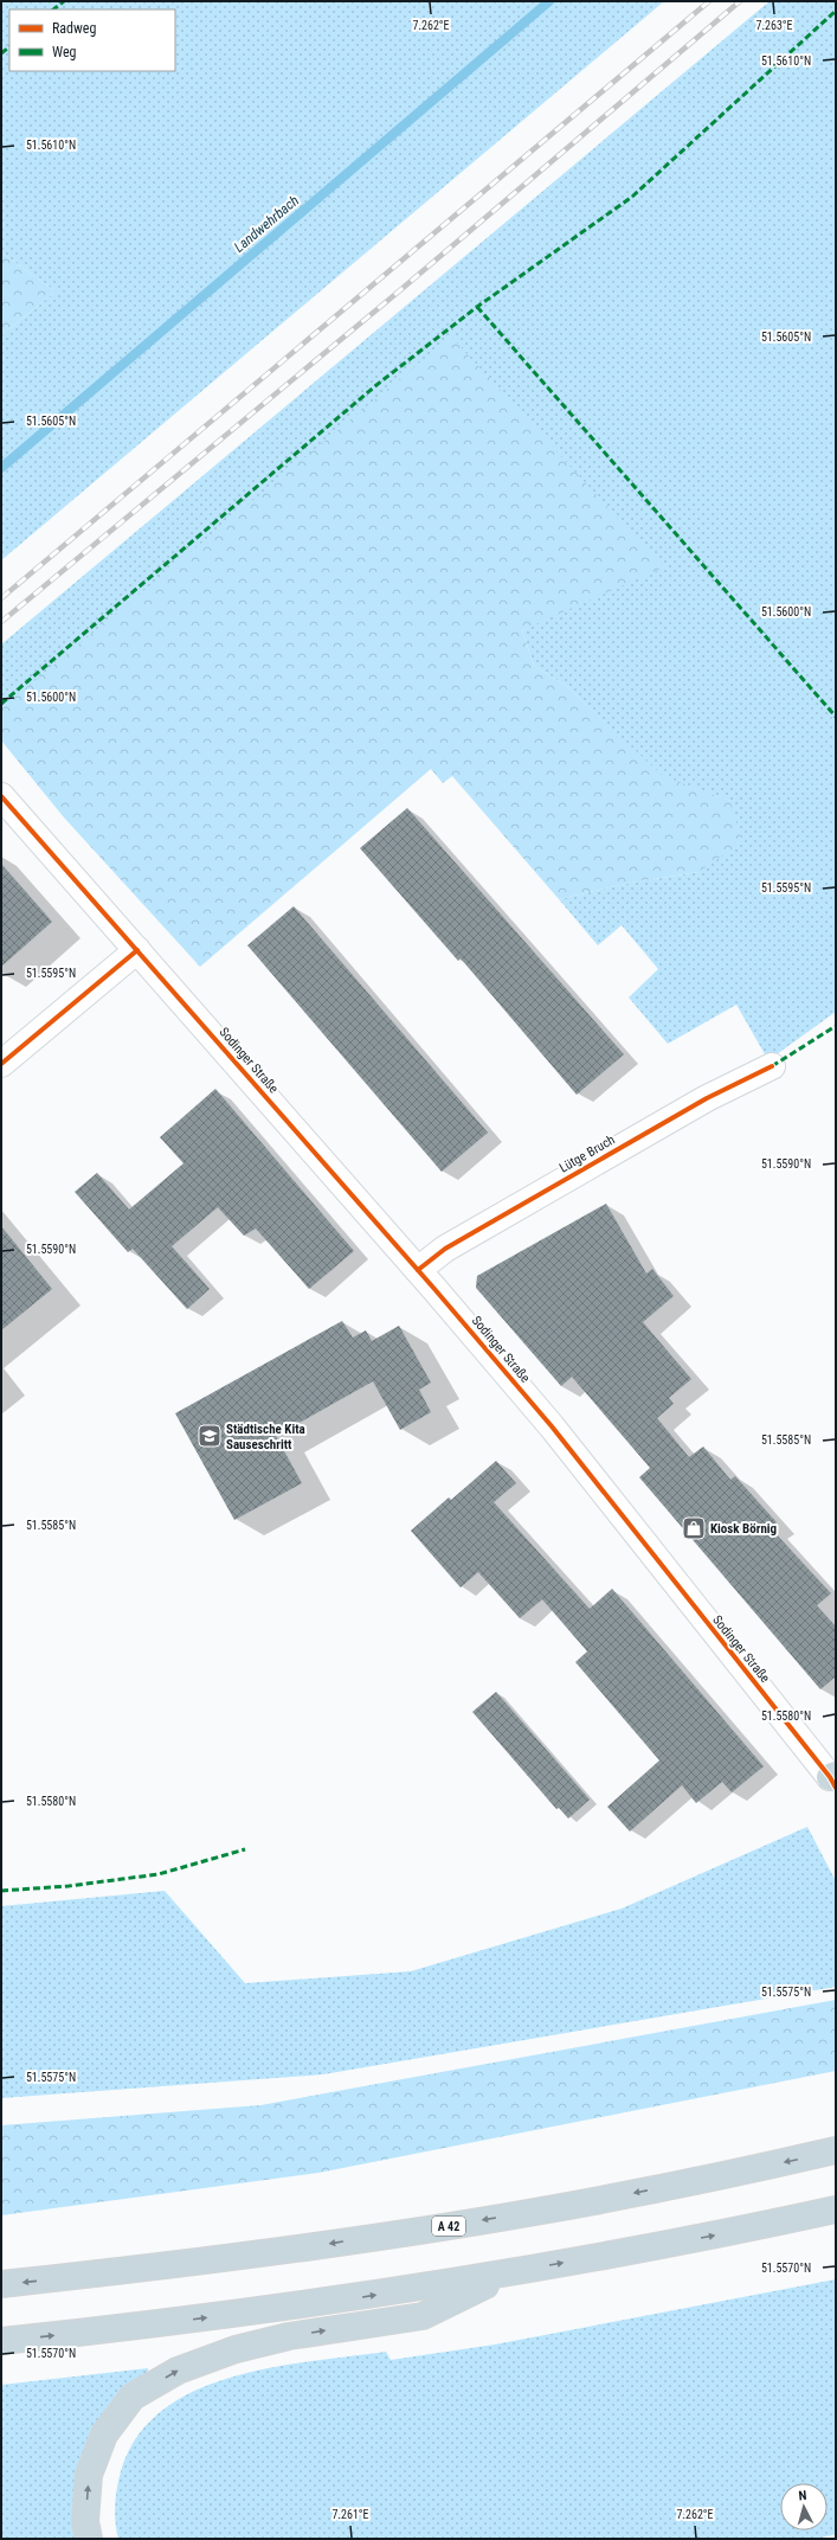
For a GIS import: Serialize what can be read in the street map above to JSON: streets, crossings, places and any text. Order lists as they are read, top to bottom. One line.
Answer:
{"streets":{"highway":["A 42"],"street":["Sodinger Straße","Lütge Bruch"]},"crossings":[["Sodinger Straße","Lütge Bruch"]],"water":["Landwehrbach"],"places":{"school or university":["Städtische Kita Sauseschritt"],"shop":["Kiosk Börnig"]},"legend":["Radweg","Weg"],"north":"top","coordinates":["7.262°E","7.263°E","51.5610°N","51.5605°N","51.5600°N","51.5595°N","51.5590°N","51.5585°N","51.5580°N","51.5575°N","51.5570°N","7.261°E"]}
